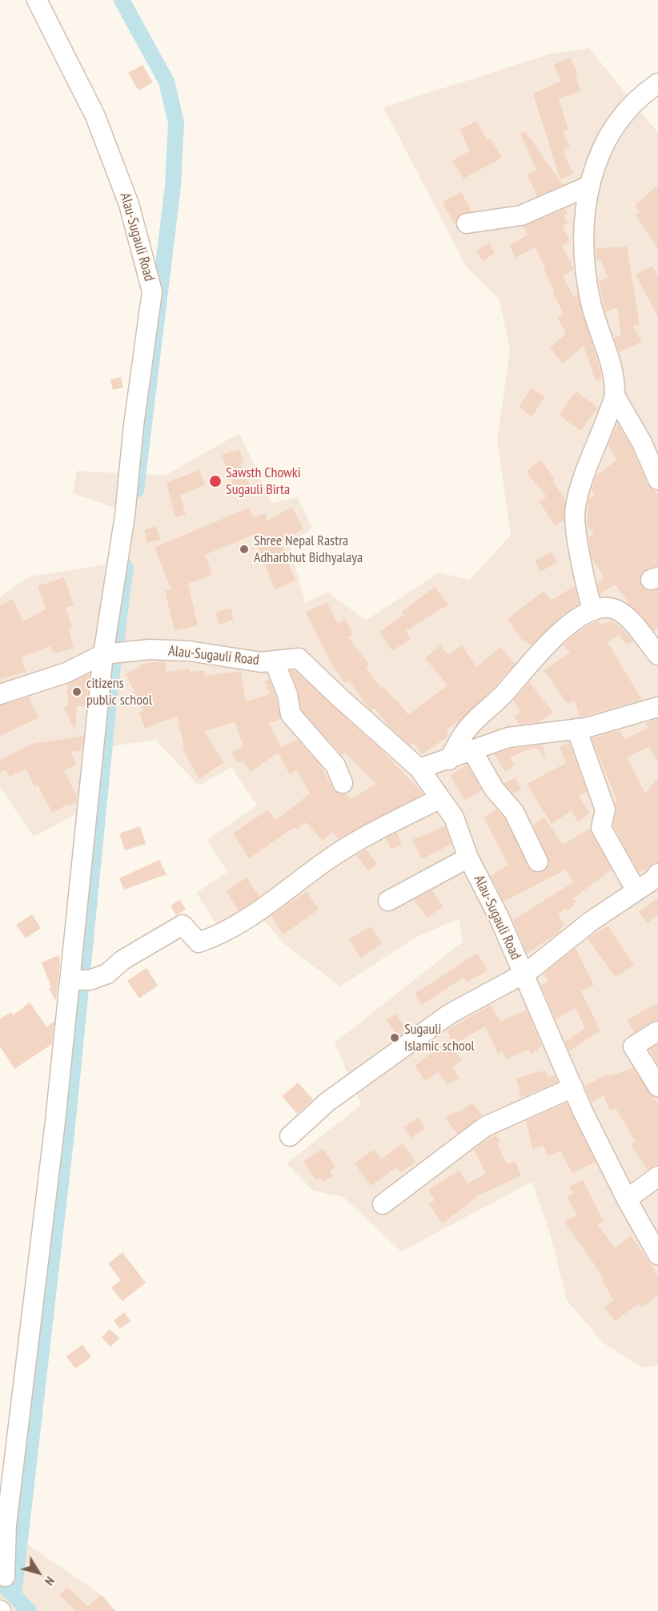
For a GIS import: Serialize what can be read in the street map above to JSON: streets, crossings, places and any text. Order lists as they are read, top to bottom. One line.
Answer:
{"streets":{"street":["Alau-Sugauli Road"]},"places":["Sawsth Chowki Sugauli Birta","Shree Nepal Rastra Adharbhut Bidhyalaya","citizens public school","Sugauli Islamic school"],"north":"bottom right"}
